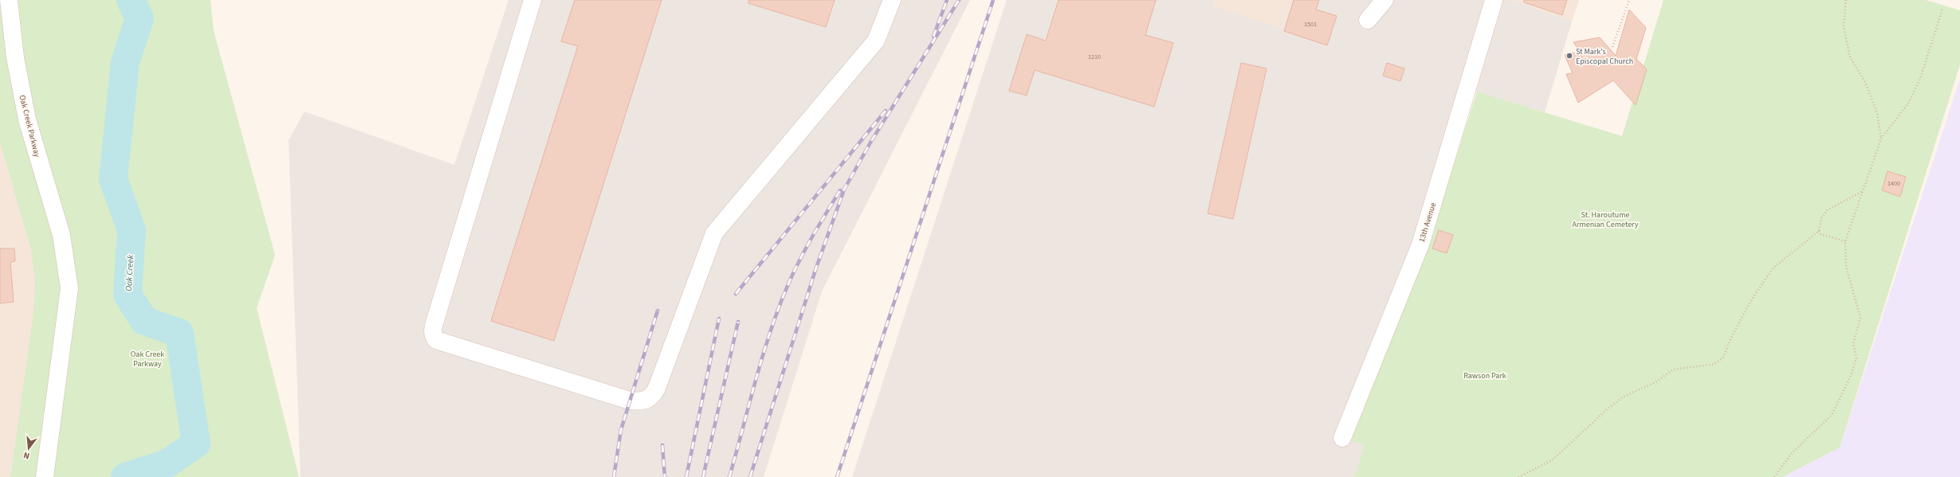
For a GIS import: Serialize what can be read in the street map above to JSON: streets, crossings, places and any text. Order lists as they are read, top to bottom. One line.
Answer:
{"streets":{"street":["Oak Creek Parkway","13th Avenue"]},"water":["Oak Creek"],"parks":["St. Haroutume Armenian Cemetery","Oak Creek Parkway","Rawson Park"],"places":["St Mark's Episcopal Church"],"house_numbers":["1501","1210","1400"],"north":"bottom"}
